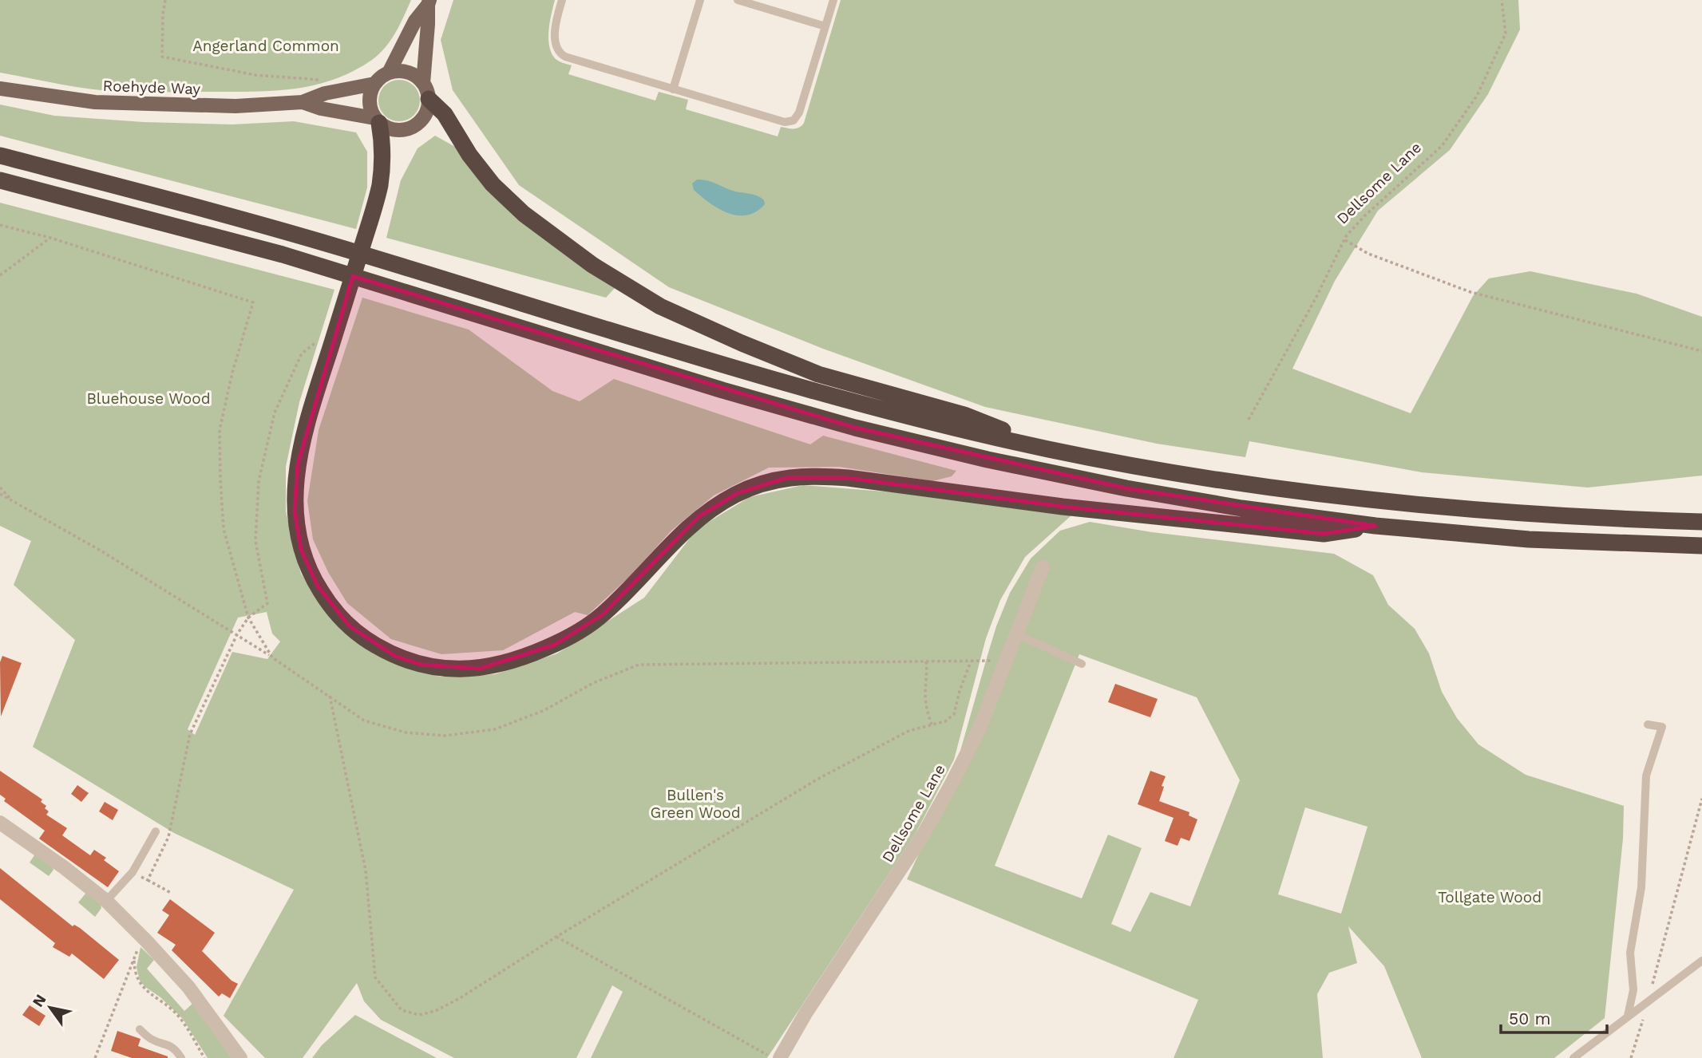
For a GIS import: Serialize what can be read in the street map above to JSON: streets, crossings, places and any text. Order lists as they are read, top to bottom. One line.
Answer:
{"streets":{"main road":["Roehyde Way"],"street":["Dellsome Lane"]},"parks":["Angerland Common","Bluehouse Wood","Bullen's Green Wood","Tollgate Wood"],"scale_bar":"50 m","north":"top left"}
